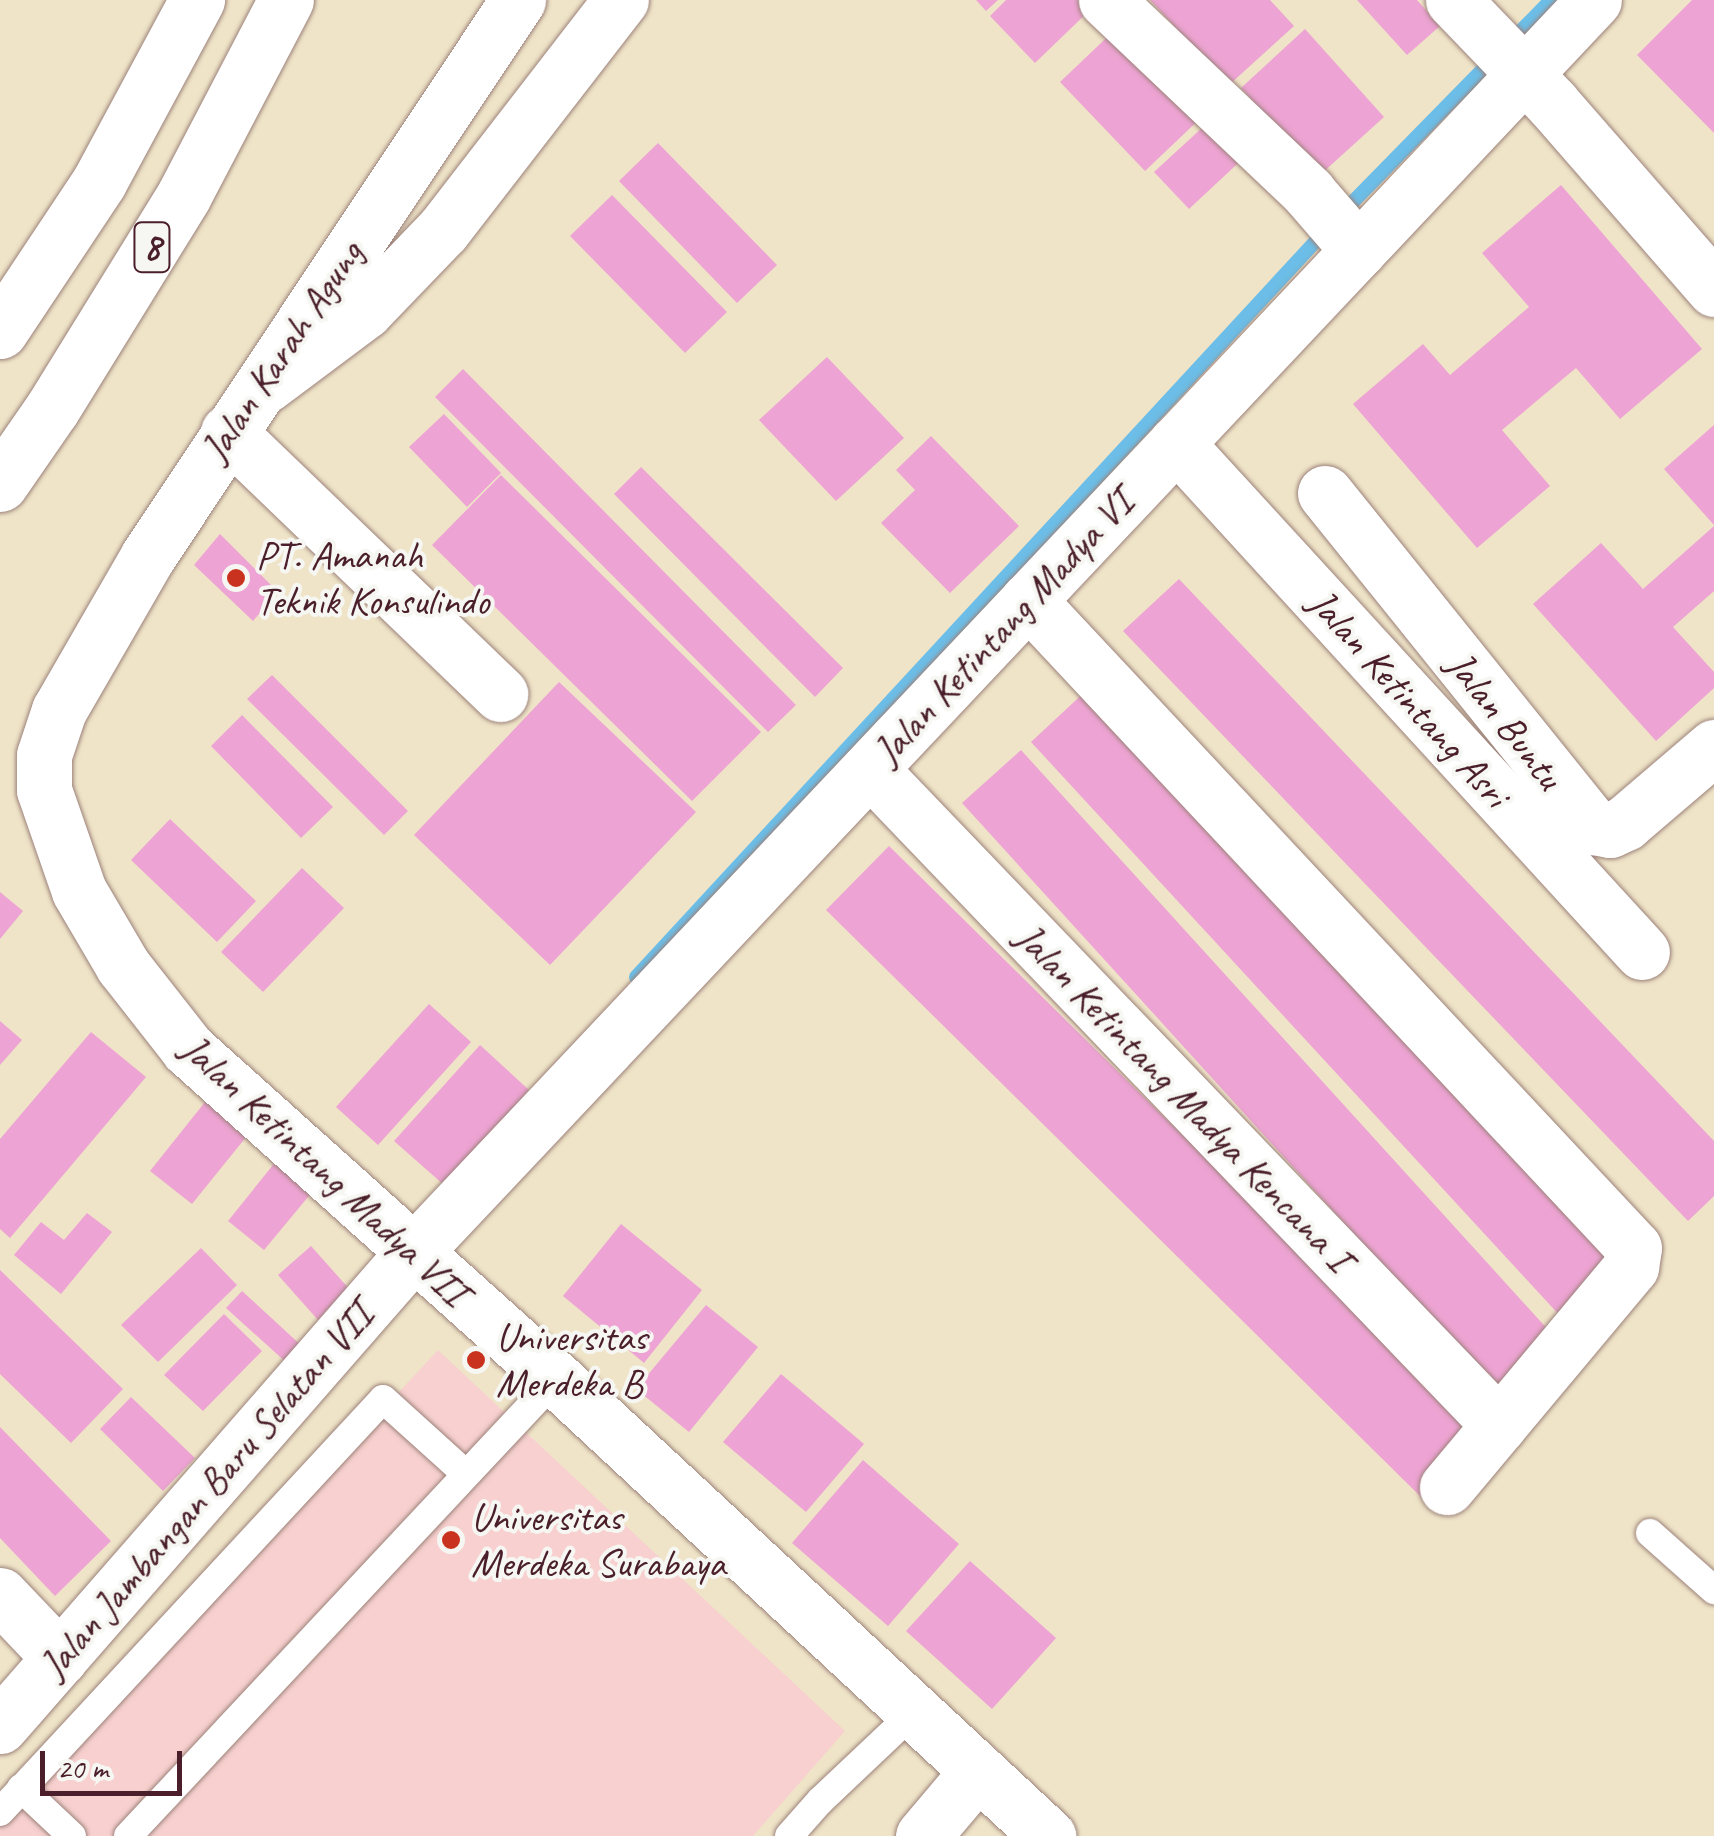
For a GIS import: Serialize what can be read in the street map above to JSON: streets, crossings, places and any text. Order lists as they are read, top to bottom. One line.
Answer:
{"streets":{"main road":["8","Jalan Karah Agung","Jalan Ketintang Madya VI","Jalan Ketintang Asri","Jalan Buntu","Jalan Ketintang Madya Kencana I","Jalan Ketintang Madya VII","Jalan Jambangan Baru Selatan VII"]},"crossings":[["Jalan Karah Agung","Jalan Ketintang Madya VII"],["Jalan Ketintang Madya VI","Jalan Ketintang Asri"],["Jalan Ketintang Madya VI","Jalan Ketintang Madya Kencana I"],["Jalan Ketintang Madya VI","Jalan Ketintang Madya VII"],["Jalan Ketintang Madya VI","Jalan Jambangan Baru Selatan VII"],["Jalan Ketintang Madya VII","Jalan Jambangan Baru Selatan VII"]],"places":["PT. Amanah Teknik Konsulindo","Universitas Merdeka B","Universitas Merdeka Surabaya"],"scale_bar":"20 m"}
